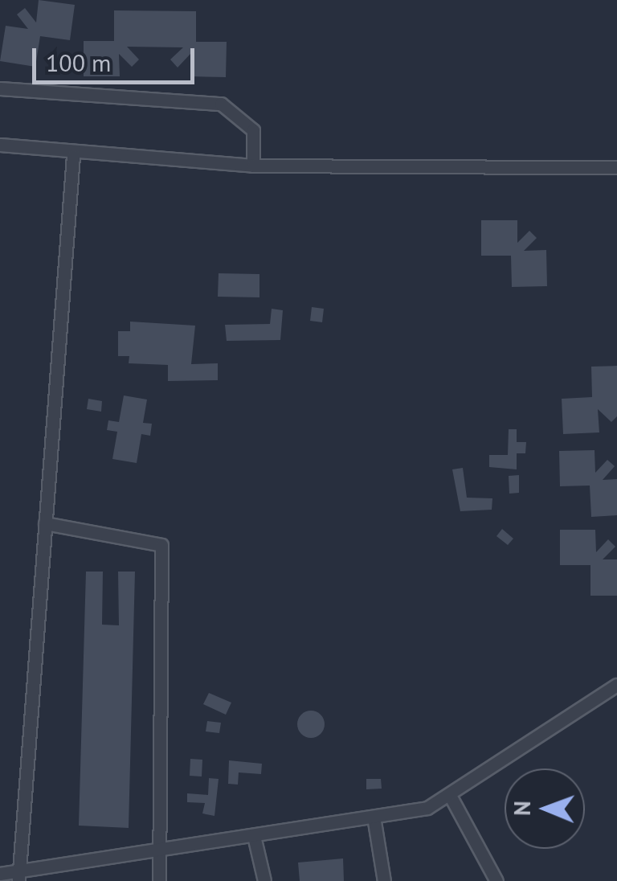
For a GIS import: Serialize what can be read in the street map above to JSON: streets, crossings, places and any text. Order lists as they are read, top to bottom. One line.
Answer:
{"scale_bar":"100 m","north":"left"}
